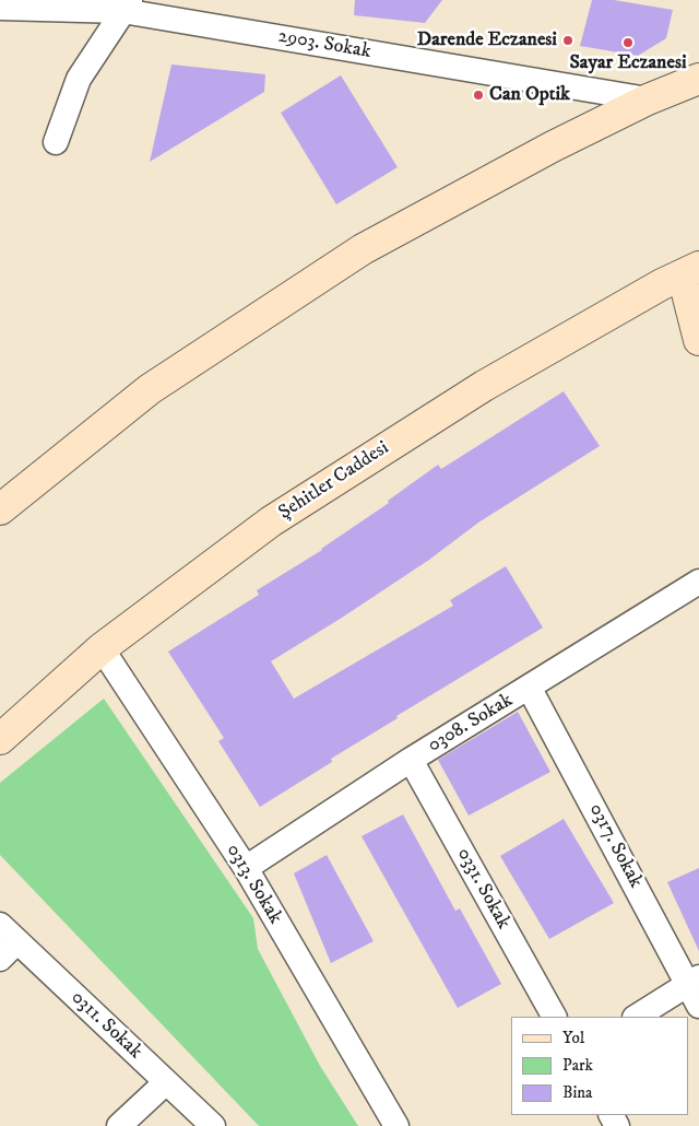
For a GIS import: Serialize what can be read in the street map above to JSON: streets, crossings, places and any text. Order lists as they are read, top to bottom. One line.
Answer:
{"streets":{"street":["2903. Sokak","Şehitler Caddesi","0308. Sokak","0317. Sokak","0313. Sokak","0331. Sokak","0311. Sokak"]},"crossings":[["Şehitler Caddesi","0313. Sokak"],["0308. Sokak","0317. Sokak"],["0308. Sokak","0313. Sokak"],["0308. Sokak","0331. Sokak"]],"places":["Darende Eczanesi","Sayar Eczanesi","Can Optik"],"legend":["Yol","Park","Bina"]}
